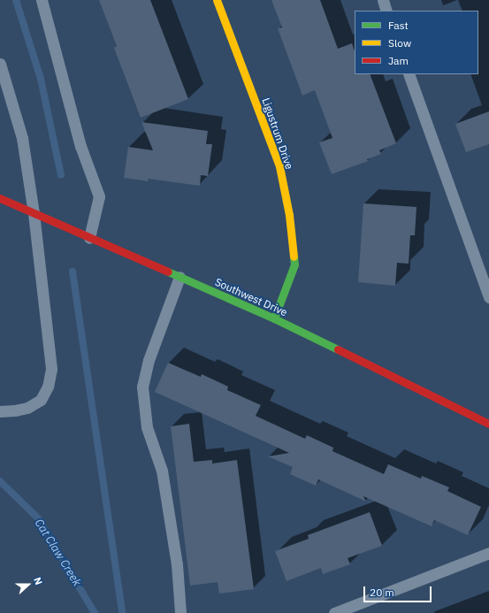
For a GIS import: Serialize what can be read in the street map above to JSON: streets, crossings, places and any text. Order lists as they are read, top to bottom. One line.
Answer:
{"streets":{"main road":["Ligustrum Drive","Southwest Drive"]},"crossings":[["Ligustrum Drive","Southwest Drive"]],"water":["Cat Claw Creek"],"legend":["Fast","Slow","Jam"],"scale_bar":"20 m","north":"right"}
